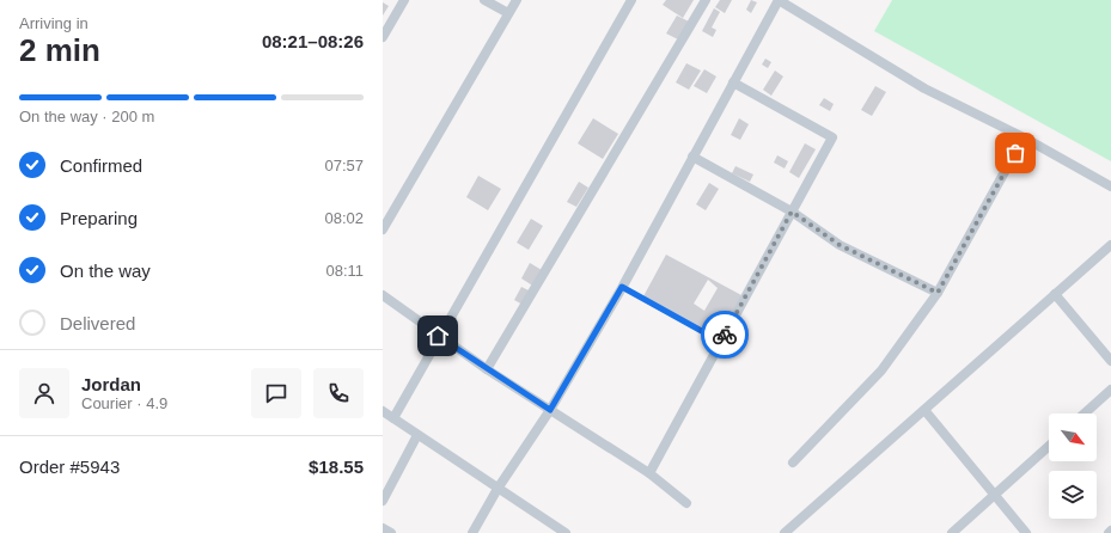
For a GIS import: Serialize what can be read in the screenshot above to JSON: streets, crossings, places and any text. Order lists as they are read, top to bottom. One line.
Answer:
{"north":"bottom right","page":{"heading":["2 min","Arriving in","08:21–08:26"],"panel":["Jordan","Courier · 4.9","Order #5943","$18.55"],"bar":"On the way · 200 m","list":[["Confirmed","07:57"],["Preparing","08:02"],["On the way","08:11"],"Delivered"]}}
